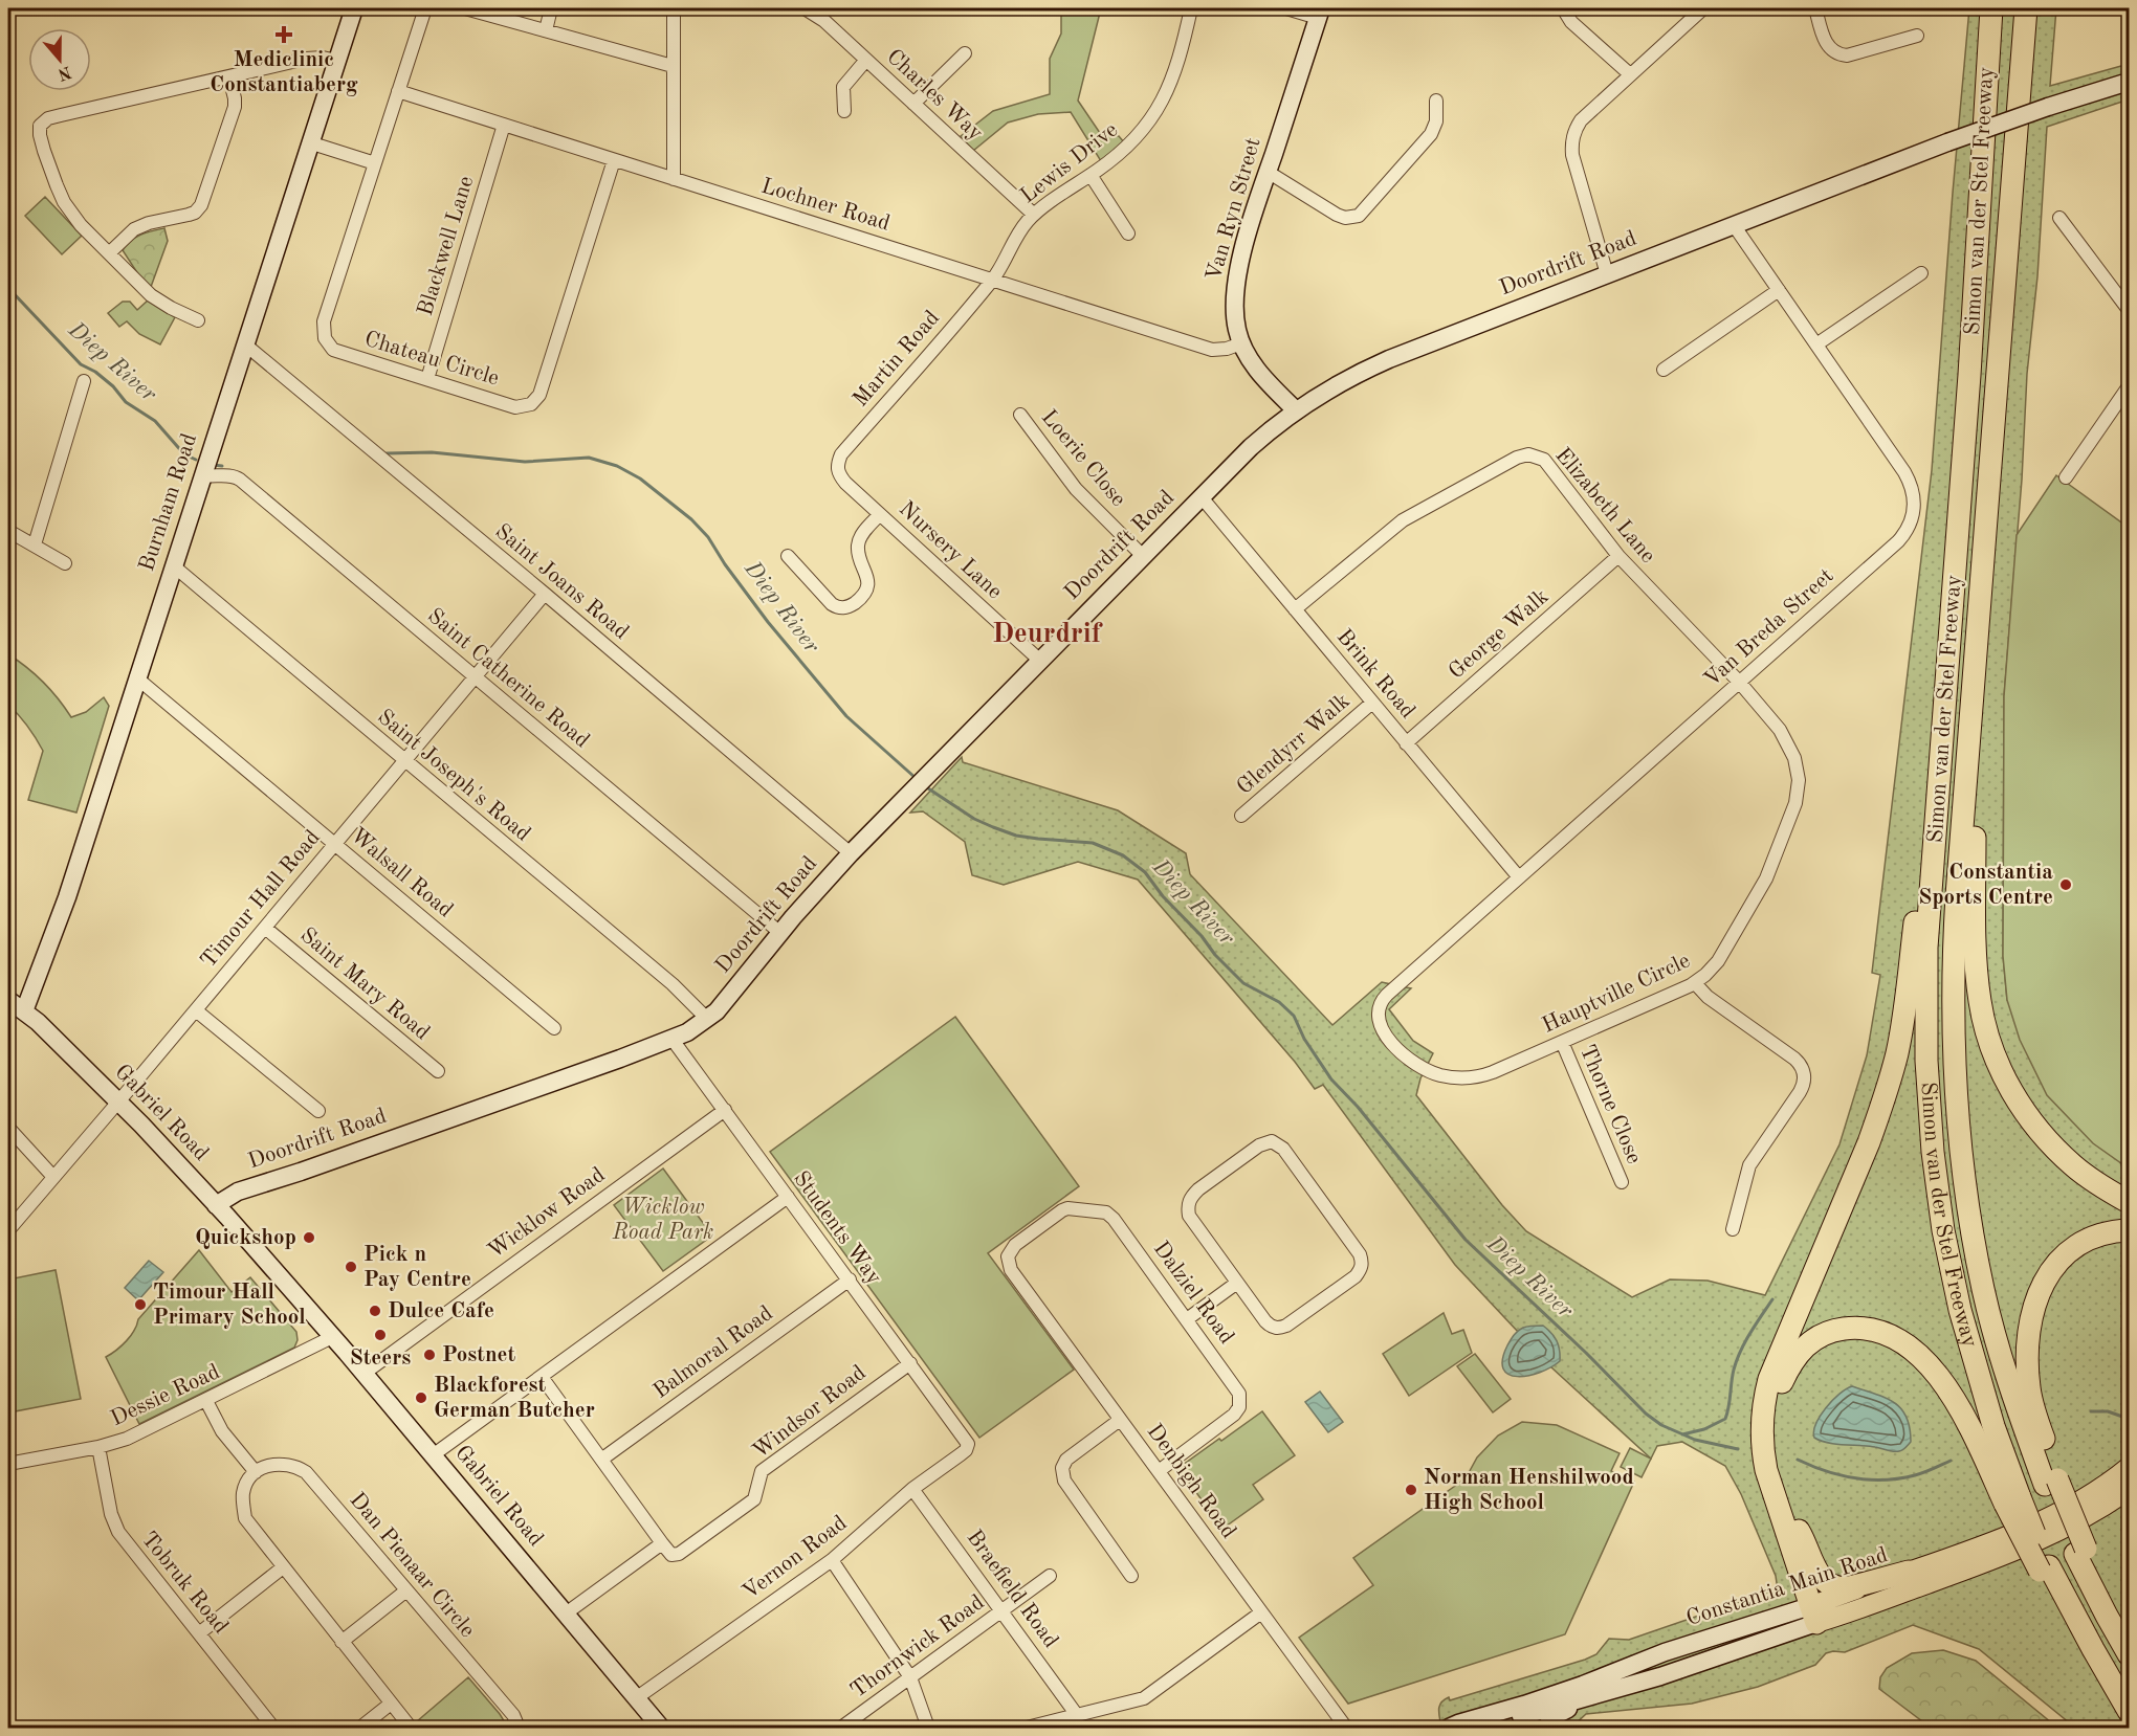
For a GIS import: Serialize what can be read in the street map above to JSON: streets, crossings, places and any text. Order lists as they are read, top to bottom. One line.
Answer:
{"streets":{"highway":["Simon van der Stel Freeway"],"main road":["Constantia Main Road"],"street":["Charles Way","Lewis Drive","Lochner Road","Van Ryn Street","Blackwell Lane","Doordrift Road","Chateau Circle","Martin Road","Loerie Close","Burnham Road","Elizabeth Lane","Nursery Lane","Saint Joans Road","Van Breda Street","George Walk","Brink Road","Saint Catherine Road","Glendyrr Walk","Saint Joseph's Road","Walsall Road","Timour Hall Road","Saint Mary Road","Hauptville Circle","Thorne Close","Gabriel Road","Wicklow Road","Students Way","Dalziel Road","Balmoral Road","Dessie Road","Windsor Road","Denbigh Road","Vernon Road","Dan Pienaar Circle","Tobruk Road","Braefield Road","Thornwick Road"]},"crossings":[["Charles Way","Lewis Drive"],["Lewis Drive","Lochner Road"],["Lewis Drive","Martin Road"],["Lochner Road","Van Ryn Street"],["Lochner Road","Blackwell Lane"],["Lochner Road","Chateau Circle"],["Lochner Road","Martin Road"],["Van Ryn Street","Doordrift Road"],["Blackwell Lane","Chateau Circle"],["Doordrift Road","Loerie Close"],["Doordrift Road","Nursery Lane"],["Doordrift Road","Saint Joans Road"],["Doordrift Road","Van Breda Street"],["Doordrift Road","Brink Road"],["Doordrift Road","Saint Catherine Road"],["Doordrift Road","Saint Joseph's Road"],["Doordrift Road","Gabriel Road"],["Doordrift Road","Students Way"],["Martin Road","Nursery Lane"],["Burnham Road","Saint Joans Road"],["Burnham Road","Saint Catherine Road"],["Burnham Road","Saint Joseph's Road"],["Burnham Road","Walsall Road"],["Burnham Road","Gabriel Road"],["Elizabeth Lane","Van Breda Street"],["Elizabeth Lane","George Walk"],["Elizabeth Lane","Brink Road"],["Elizabeth Lane","Hauptville Circle"],["Saint Joans Road","Timour Hall Road"],["Van Breda Street","Brink Road"],["Van Breda Street","Hauptville Circle"],["George Walk","Brink Road"],["Brink Road","Glendyrr Walk"],["Saint Catherine Road","Timour Hall Road"],["Saint Joseph's Road","Timour Hall Road"],["Walsall Road","Timour Hall Road"],["Timour Hall Road","Saint Mary Road"],["Timour Hall Road","Gabriel Road"],["Hauptville Circle","Thorne Close"],["Gabriel Road","Wicklow Road"],["Gabriel Road","Dessie Road"],["Gabriel Road","Vernon Road"],["Wicklow Road","Students Way"],["Students Way","Balmoral Road"],["Students Way","Windsor Road"],["Students Way","Vernon Road"],["Dalziel Road","Denbigh Road"],["Dessie Road","Tobruk Road"],["Vernon Road","Braefield Road"],["Braefield Road","Thornwick Road"]],"districts":["Deurdrif"],"water":["Diep River"],"parks":["Wicklow Road Park"],"places":{"health":["Mediclinic Constantiaberg"],"other":["Constantia Sports Centre","Quickshop","Pick n Pay Centre","Timour Hall Primary School","Dulce Cafe","Steers","Postnet","Blackforest German Butcher","Norman Henshilwood High School"]},"north":"bottom"}
